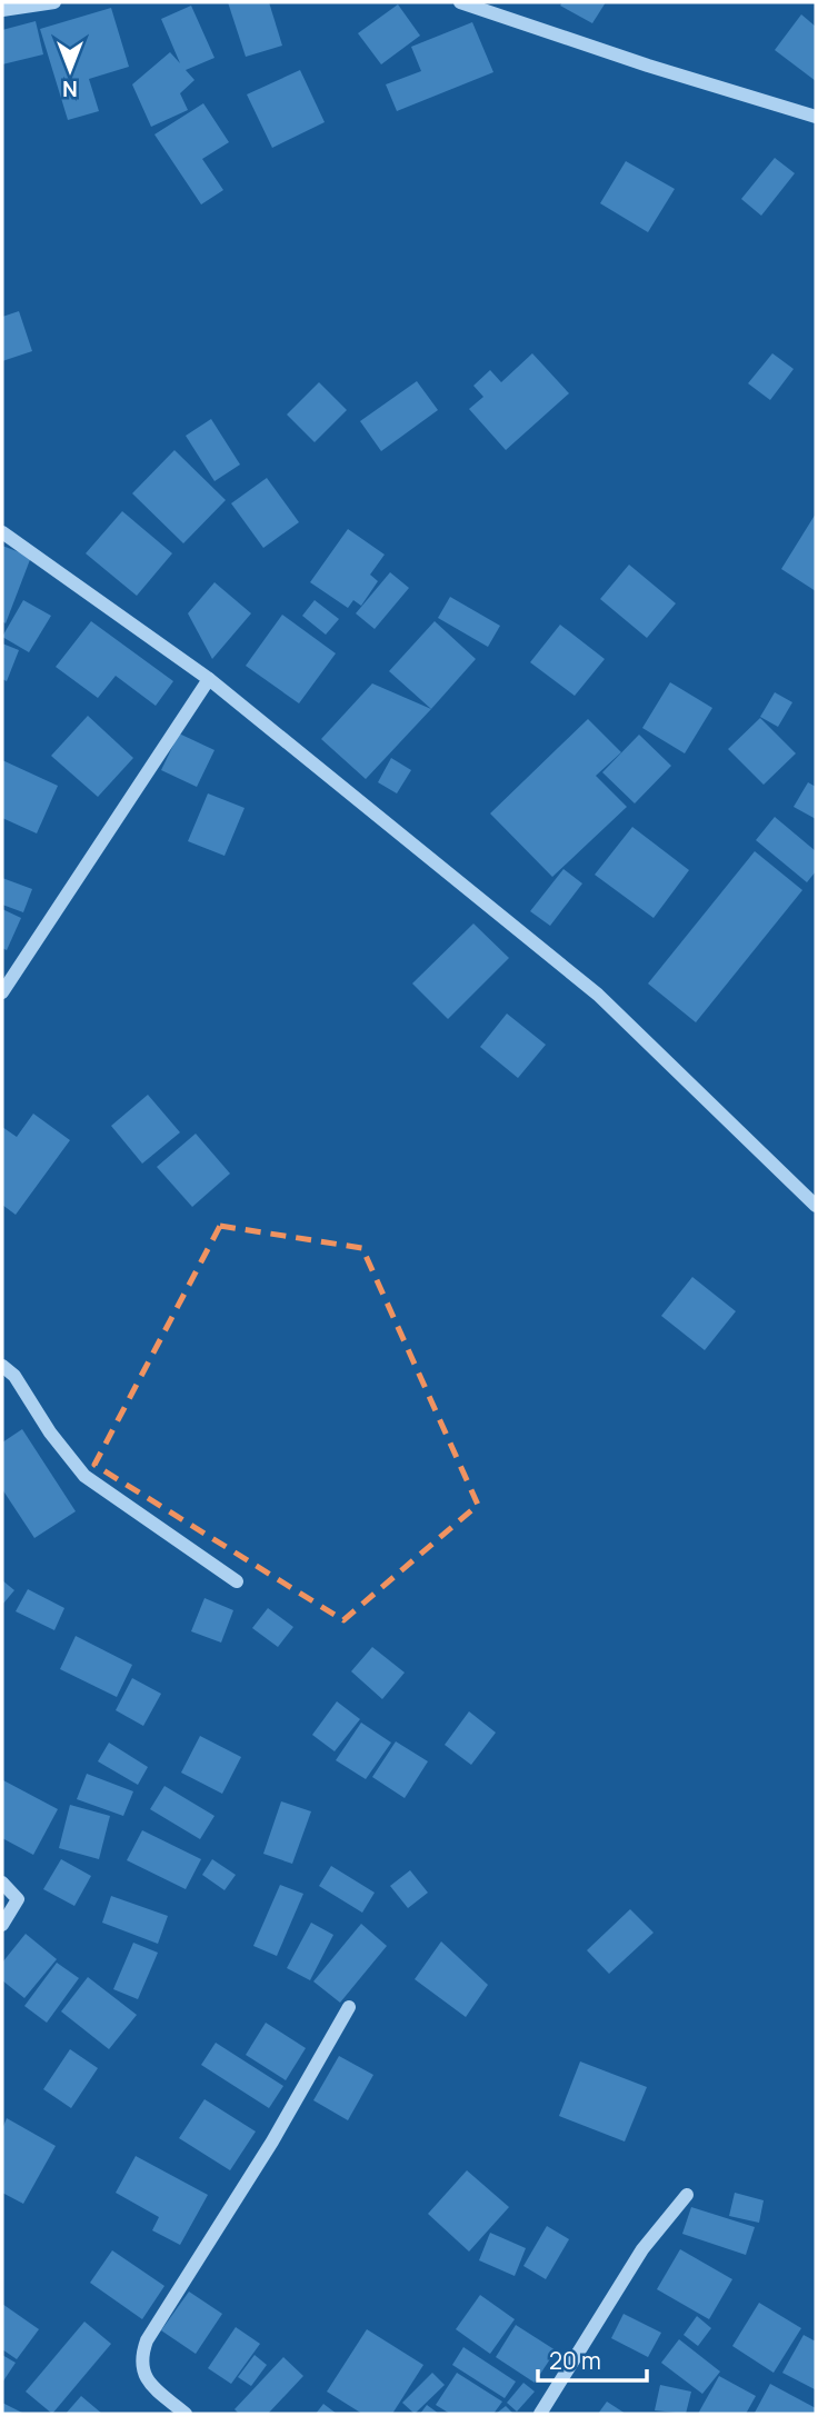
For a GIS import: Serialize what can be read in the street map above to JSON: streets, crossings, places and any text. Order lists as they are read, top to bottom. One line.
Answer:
{"scale_bar":"20 m","north":"bottom"}
